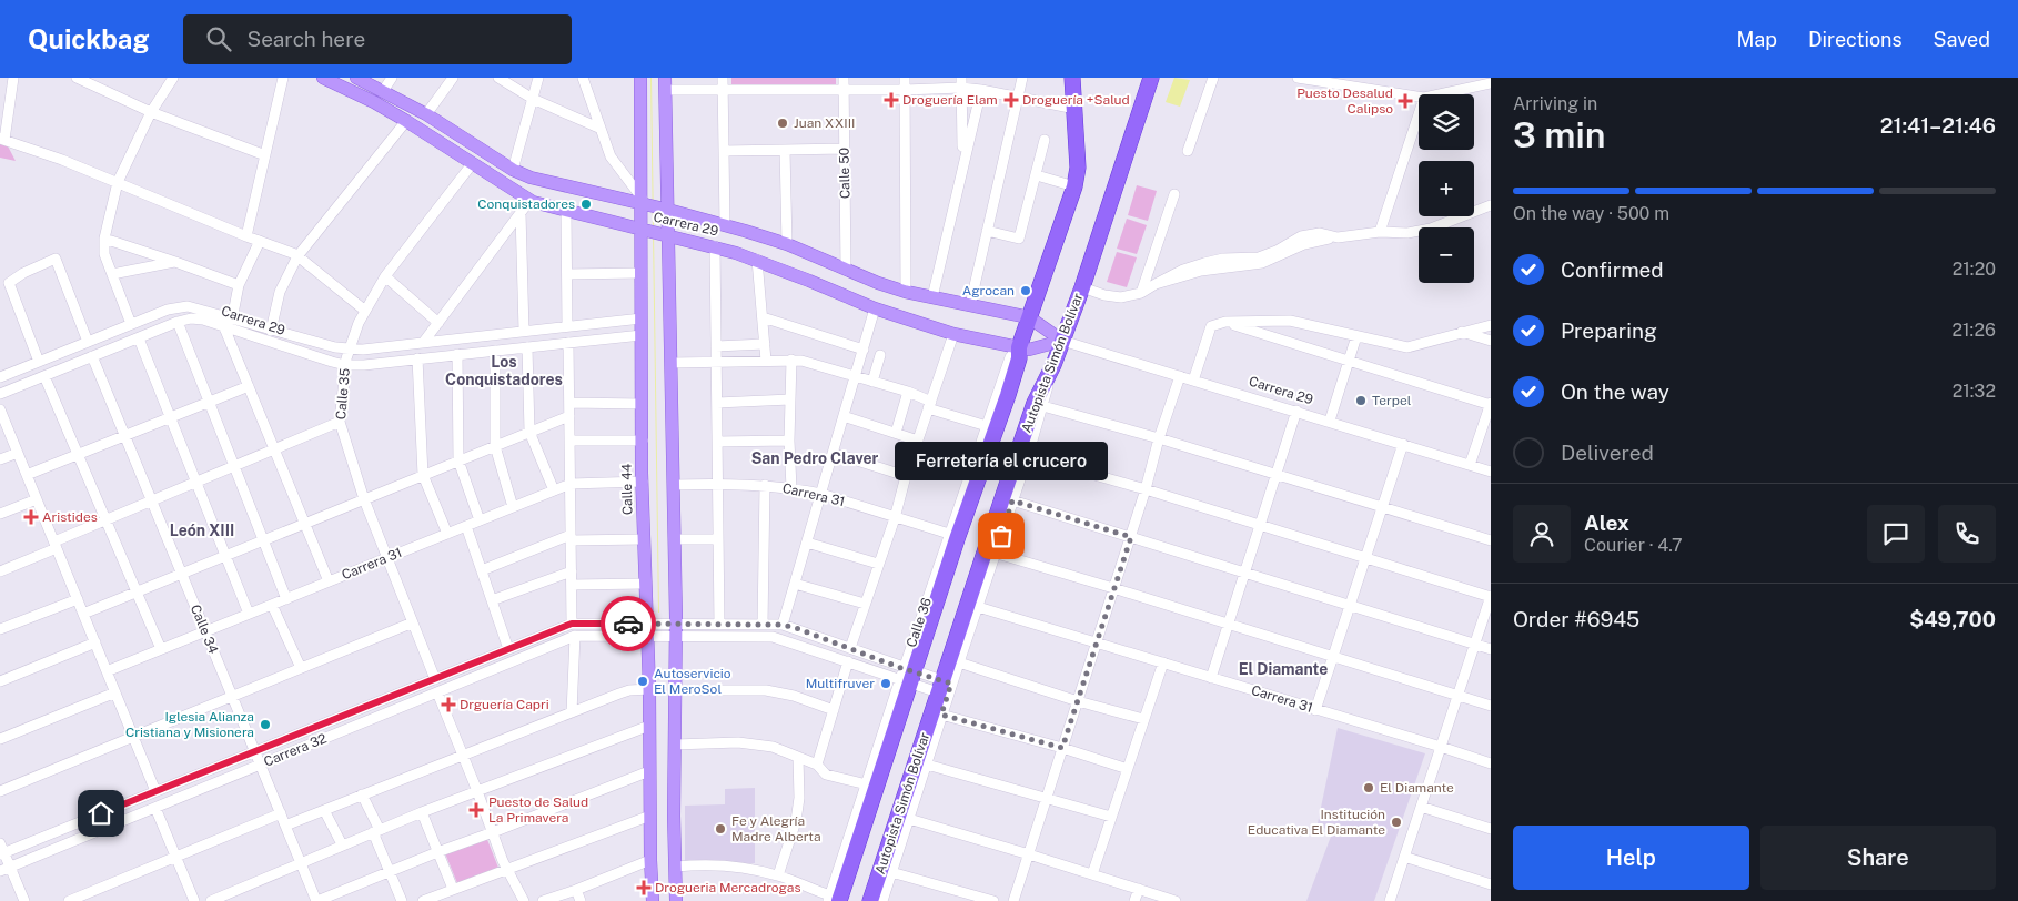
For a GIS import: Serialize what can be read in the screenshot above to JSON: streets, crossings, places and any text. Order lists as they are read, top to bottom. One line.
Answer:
{"streets":{"highway":["Autopista Simón Bolívar"],"main road":["Carrera 29","Calle 44"],"street":["Calle 50","Calle 35","Carrera 31","Calle 34","Carrera 32"]},"crossings":[["Calle 50","Carrera 29"],["Carrera 29","Autopista Simón Bolívar"],["Carrera 29","Calle 35"],["Carrera 29","Calle 44"],["Carrera 29","Calle 34"],["Autopista Simón Bolívar","Carrera 32"],["Calle 35","Carrera 31"],["Calle 35","Carrera 32"],["Calle 44","Carrera 31"],["Calle 44","Carrera 32"],["Carrera 31","Calle 34"],["Calle 34","Carrera 32"]],"districts":["Los Conquistadores","San Pedro Claver","León XIII","El Diamante"],"places":{"health":["Droguería Elam","Droguería +Salud","Puesto Desalud Calipso","Aristides","Drguería Capri","Puesto de Salud La Primavera","Drogueria Mercadrogas"],"other":["Juan XXIII","Conquistadores","Agrocan","Terpel","Ferretería el crucero","Autoservicio El MeroSol","Multifruver","Iglesia Alianza Cristiana y Misionera","El Diamante","Institución Educativa El Diamante","Fe y Alegría Madre Alberta"]},"page":{"header":"Quickbag","search":"Search here","nav":["Map","Directions","Saved"],"heading":["3 min","Arriving in","21:41–21:46"],"panel":["Alex","Courier · 4.7","Order #6945","$49,700"],"map_buttons":["+","−"],"bar":"On the way · 500 m","list":[["Confirmed","21:20"],["Preparing","21:26"],["On the way","21:32"],"Delivered"],"bubble":"Ferretería el crucero","buttons":["Help","Share"]}}
